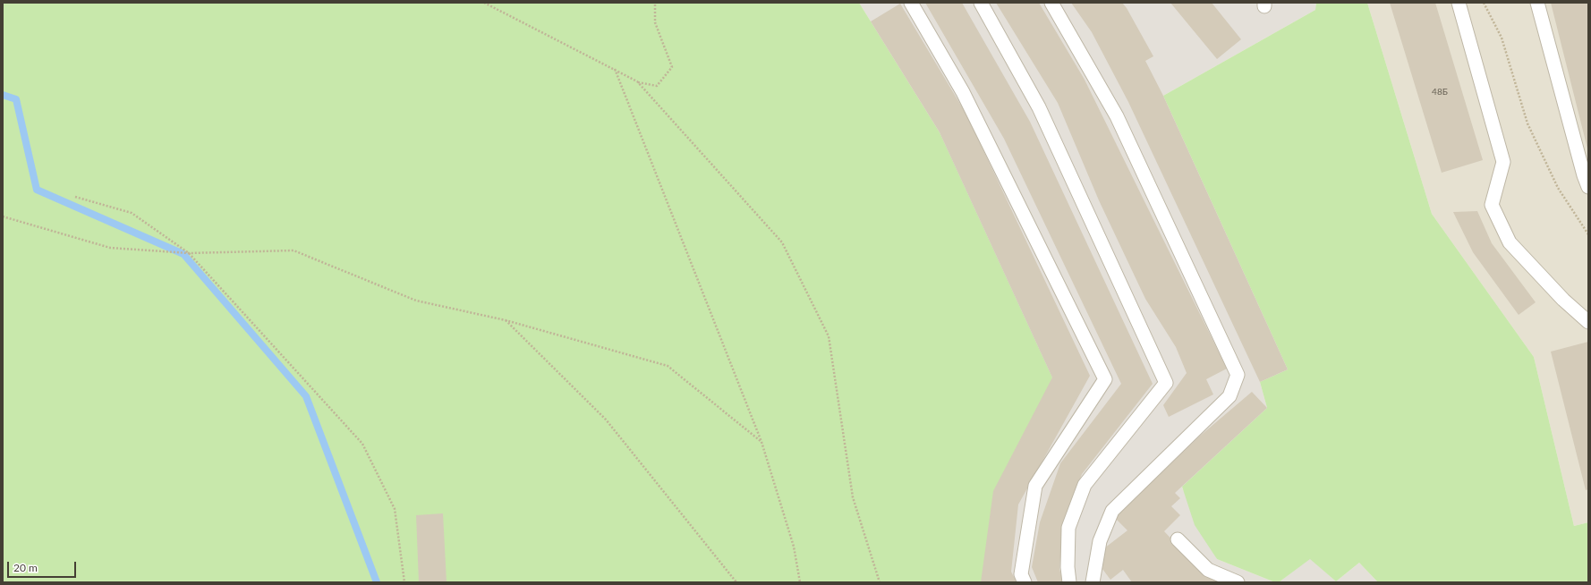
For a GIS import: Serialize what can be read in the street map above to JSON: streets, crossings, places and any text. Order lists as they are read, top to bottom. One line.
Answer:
{"house_numbers":["48Б"],"scale_bar":"20 m"}
